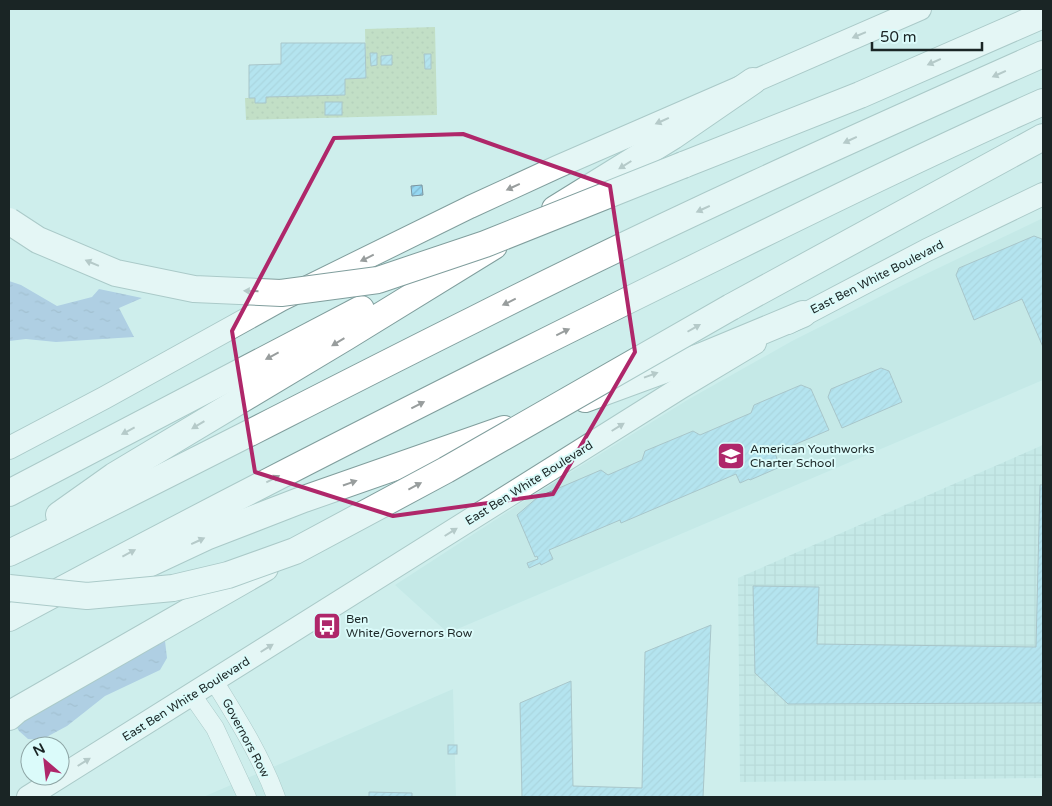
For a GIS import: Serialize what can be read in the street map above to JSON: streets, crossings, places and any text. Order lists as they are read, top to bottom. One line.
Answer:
{"streets":{"main road":["East Ben White Boulevard"],"street":["Governors Row"]},"crossings":[["East Ben White Boulevard","Governors Row"]],"one_way":["East Ben White Boulevard"],"places":{"school or university":["American Youthworks Charter School"],"bus stop":["Ben White/Governors Row"]},"scale_bar":"50 m","north":"top left"}
